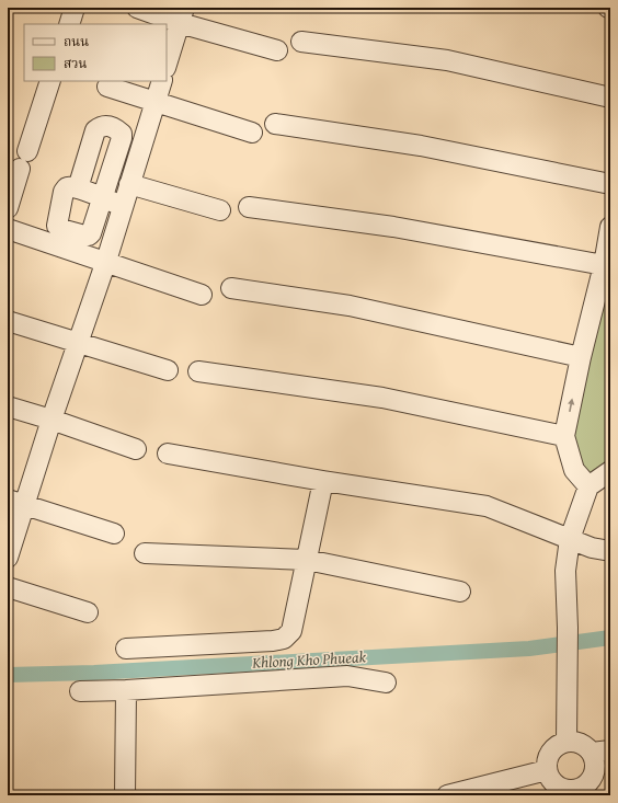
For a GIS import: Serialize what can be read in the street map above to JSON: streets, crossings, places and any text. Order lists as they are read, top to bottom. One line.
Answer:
{"water":["Khlong Kho Phueak"],"legend":["ถนน","สวน"]}
